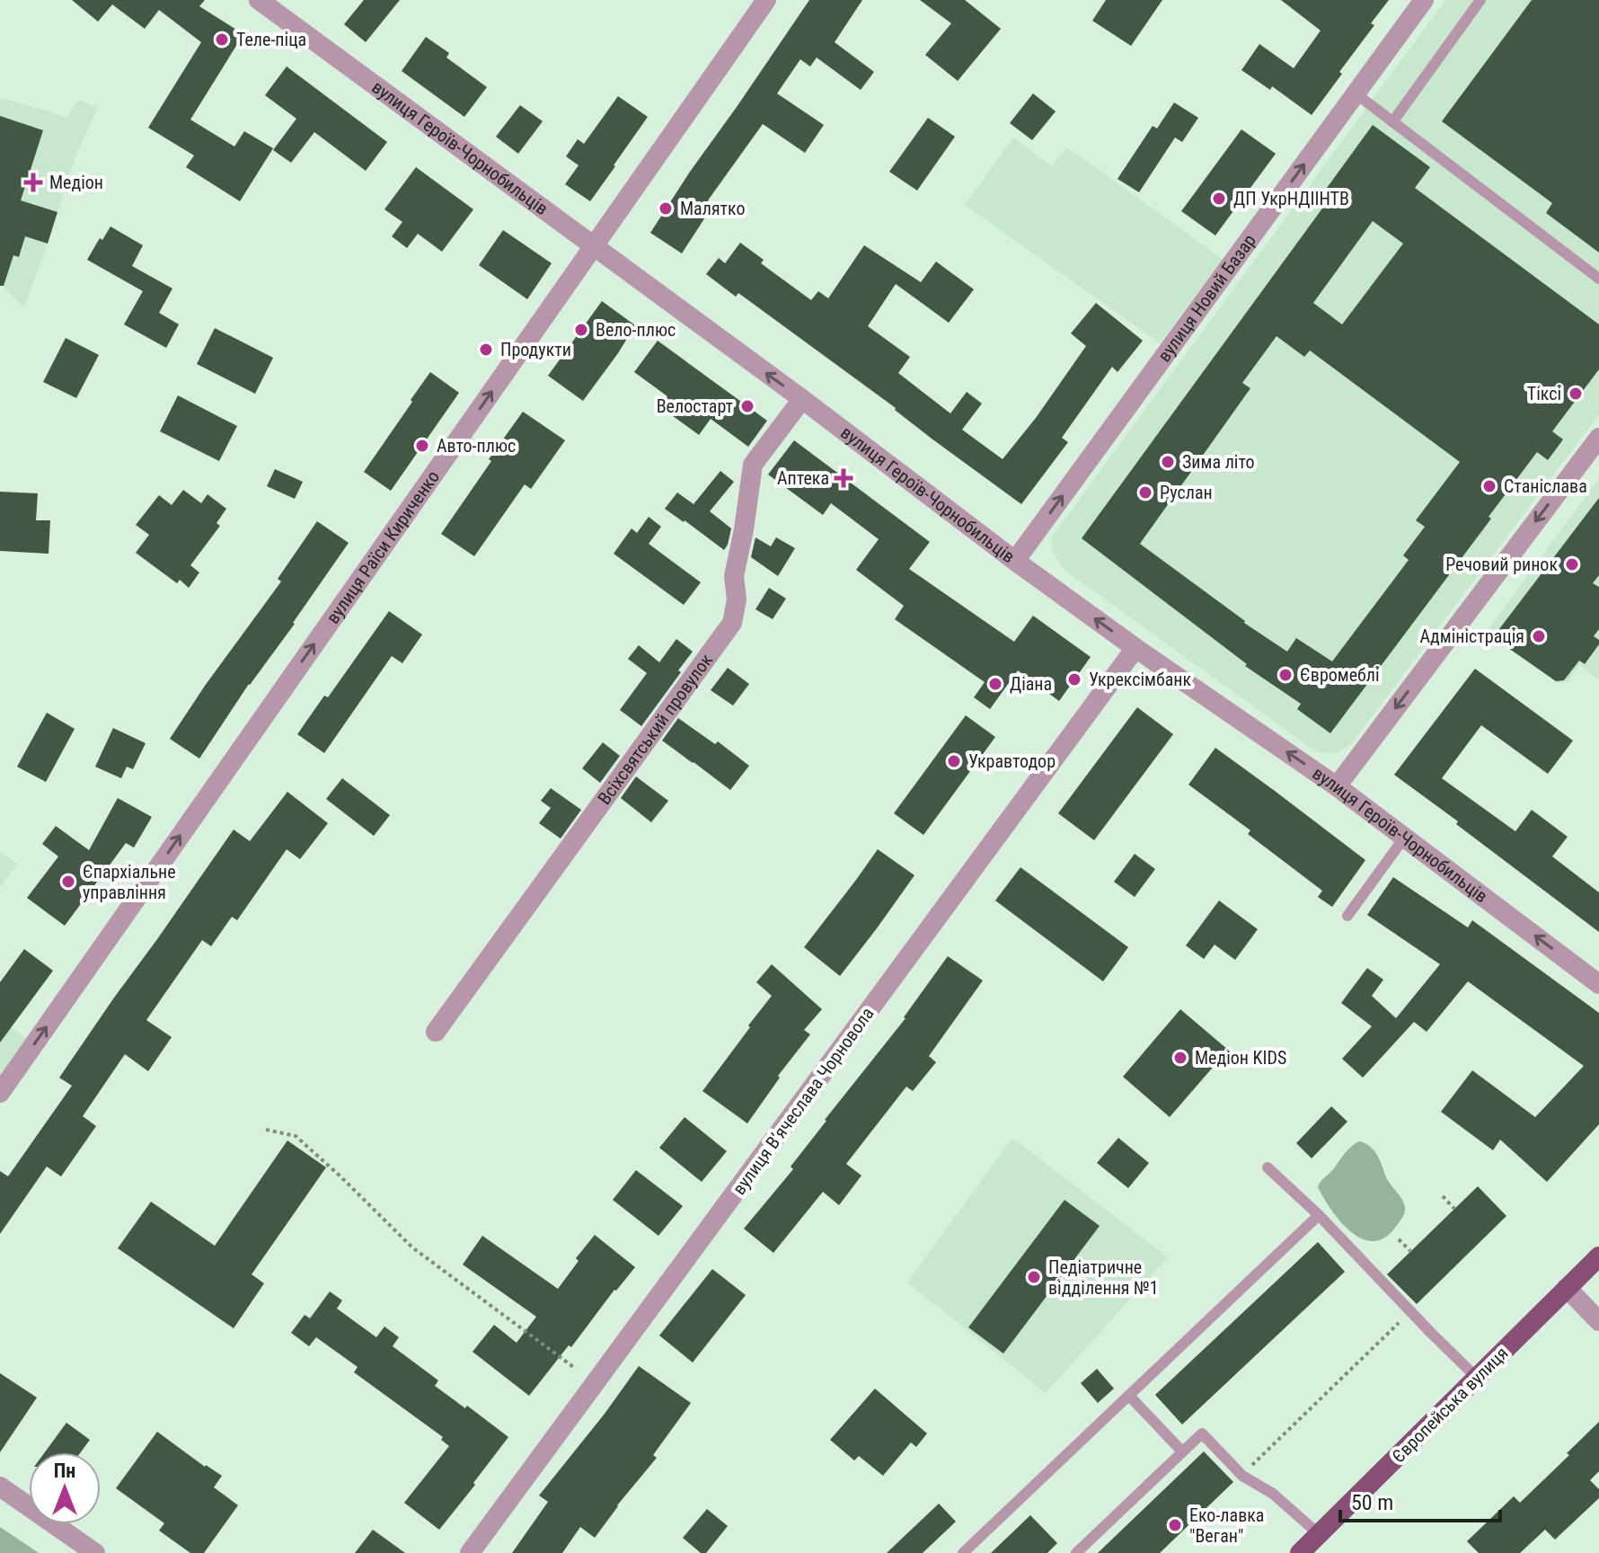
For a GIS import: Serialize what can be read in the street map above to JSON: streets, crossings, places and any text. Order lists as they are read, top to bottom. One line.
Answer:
{"streets":{"main road":["Європейська вулиця"],"street":["вулиця Героїв-Чорнобильців","вулиця Новий Базар","вулиця Раїси Кириченко","Всіхсвятський провулок","вулиця Вʼячеслава Чорновола"]},"crossings":[["вулиця Героїв-Чорнобильців","вулиця Новий Базар"],["вулиця Героїв-Чорнобильців","вулиця Раїси Кириченко"],["вулиця Героїв-Чорнобильців","Всіхсвятський провулок"],["вулиця Героїв-Чорнобильців","вулиця Вʼячеслава Чорновола"]],"one_way":["вулиця Героїв-Чорнобильців","вулиця Новий Базар","вулиця Раїси Кириченко"],"places":{"other":["Теле-піца","ДП УкрНДІІНТВ","Малятко","Вело-плюс","Продукти","Тіксі","Велостарт","Авто-плюс","Зима літо","Станіслава","Руслан","Речовий ринок","Адміністрація","Євромеблі","Укрексімбанк","Діана","Укравтодор","Єпархіальне управління","Медіон KIDS","Педіатричне відділення №1","Еко-лавка \"Веган\""],"health":["Медіон","Аптека"]},"scale_bar":"50 m","north":"top"}
